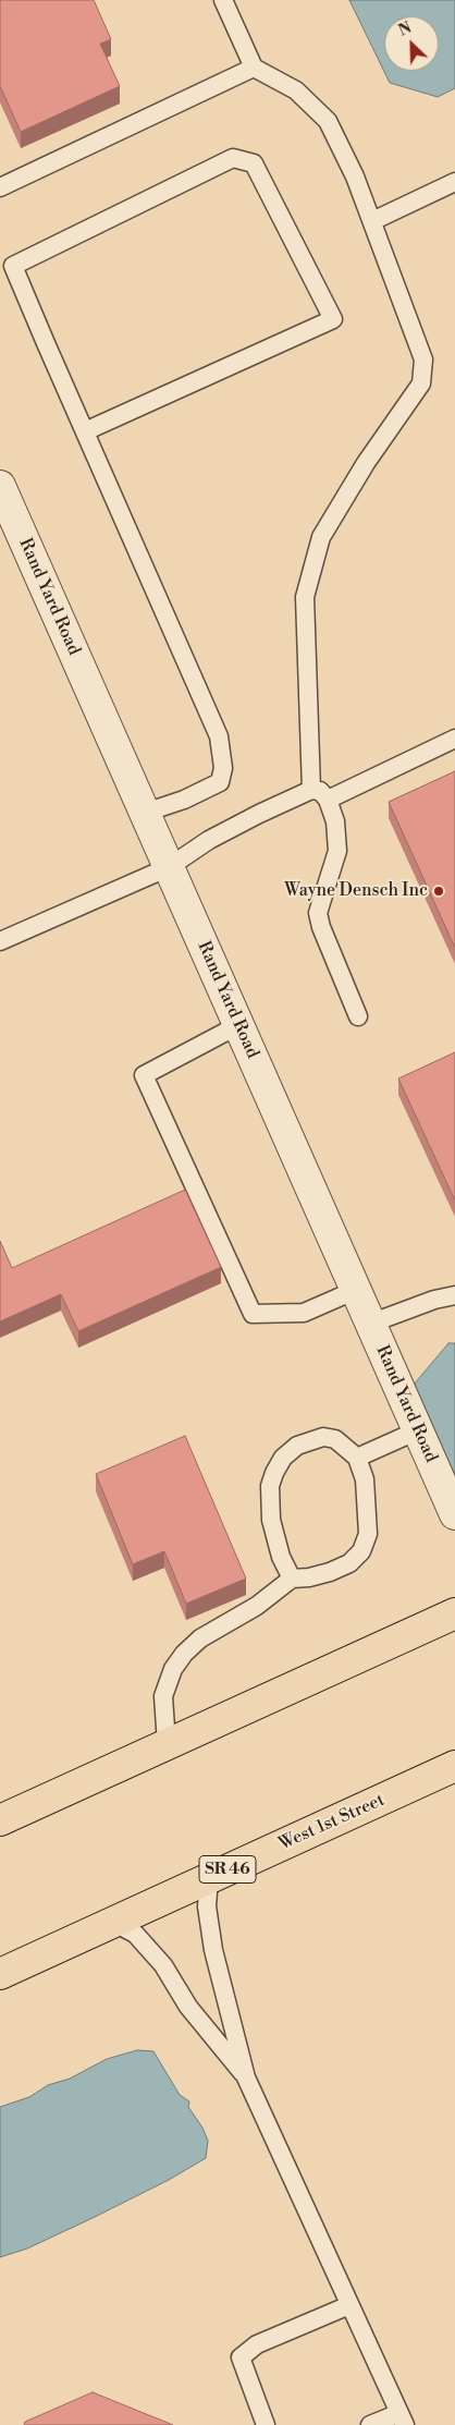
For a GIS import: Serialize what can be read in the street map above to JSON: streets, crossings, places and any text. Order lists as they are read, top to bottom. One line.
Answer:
{"streets":{"main road":["West 1st Street","SR 46"],"street":["Rand Yard Road"]},"places":["Wayne Densch Inc"],"north":"top left"}
